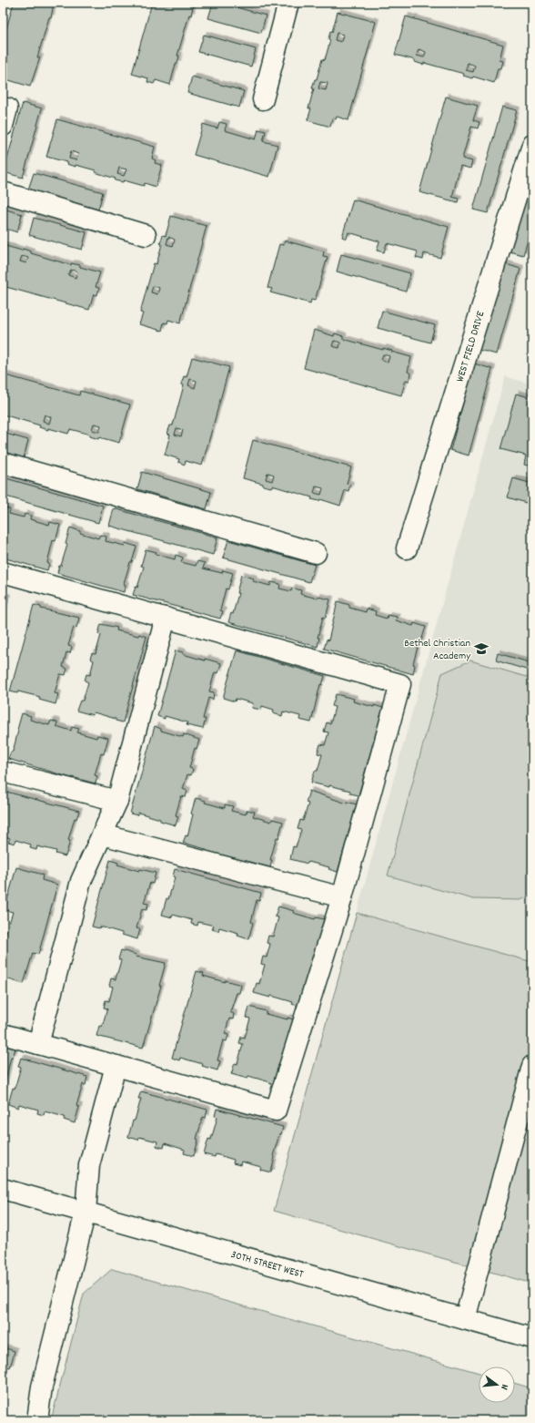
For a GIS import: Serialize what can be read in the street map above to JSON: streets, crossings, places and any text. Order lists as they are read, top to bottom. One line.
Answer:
{"streets":{"street":["WEST FIELD DRIVE","30TH STREET WEST"]},"places":{"school or university":["Bethel Christian Academy"]},"north":"right"}
